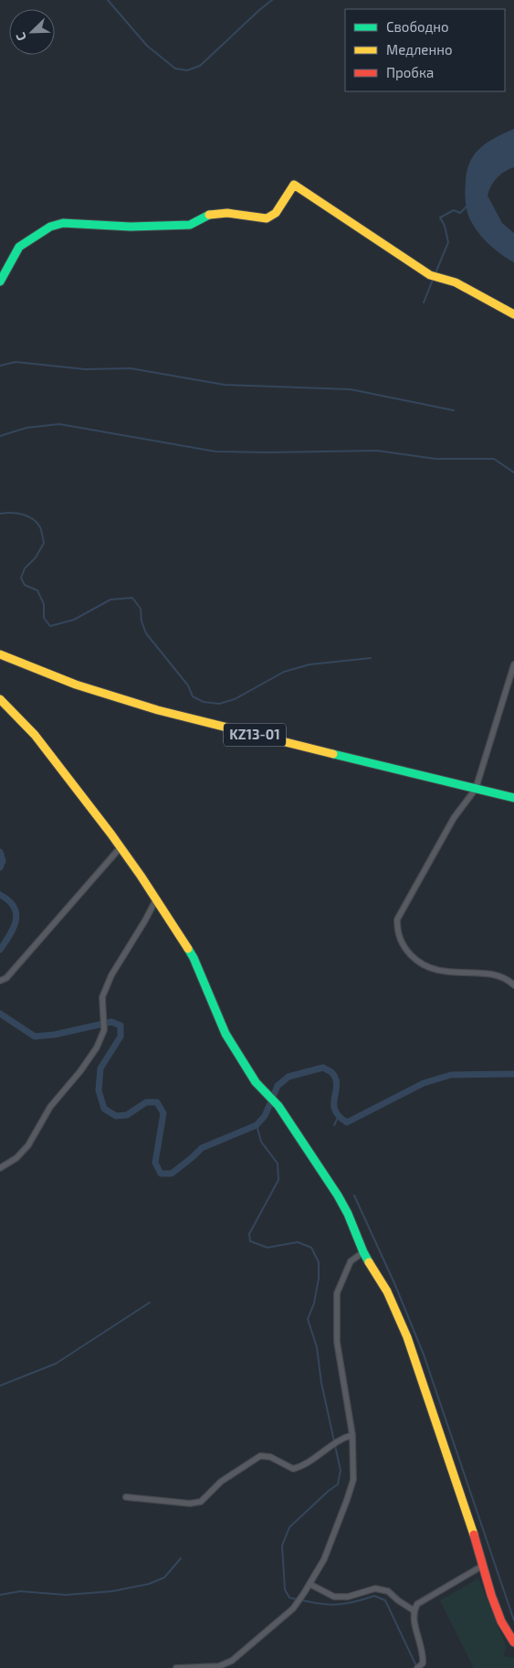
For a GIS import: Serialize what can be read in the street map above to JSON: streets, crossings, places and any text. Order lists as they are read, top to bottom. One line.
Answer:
{"streets":{"main road":["KZ13-01"]},"legend":["Свободно","Медленно","Пробка"],"north":"bottom left"}
